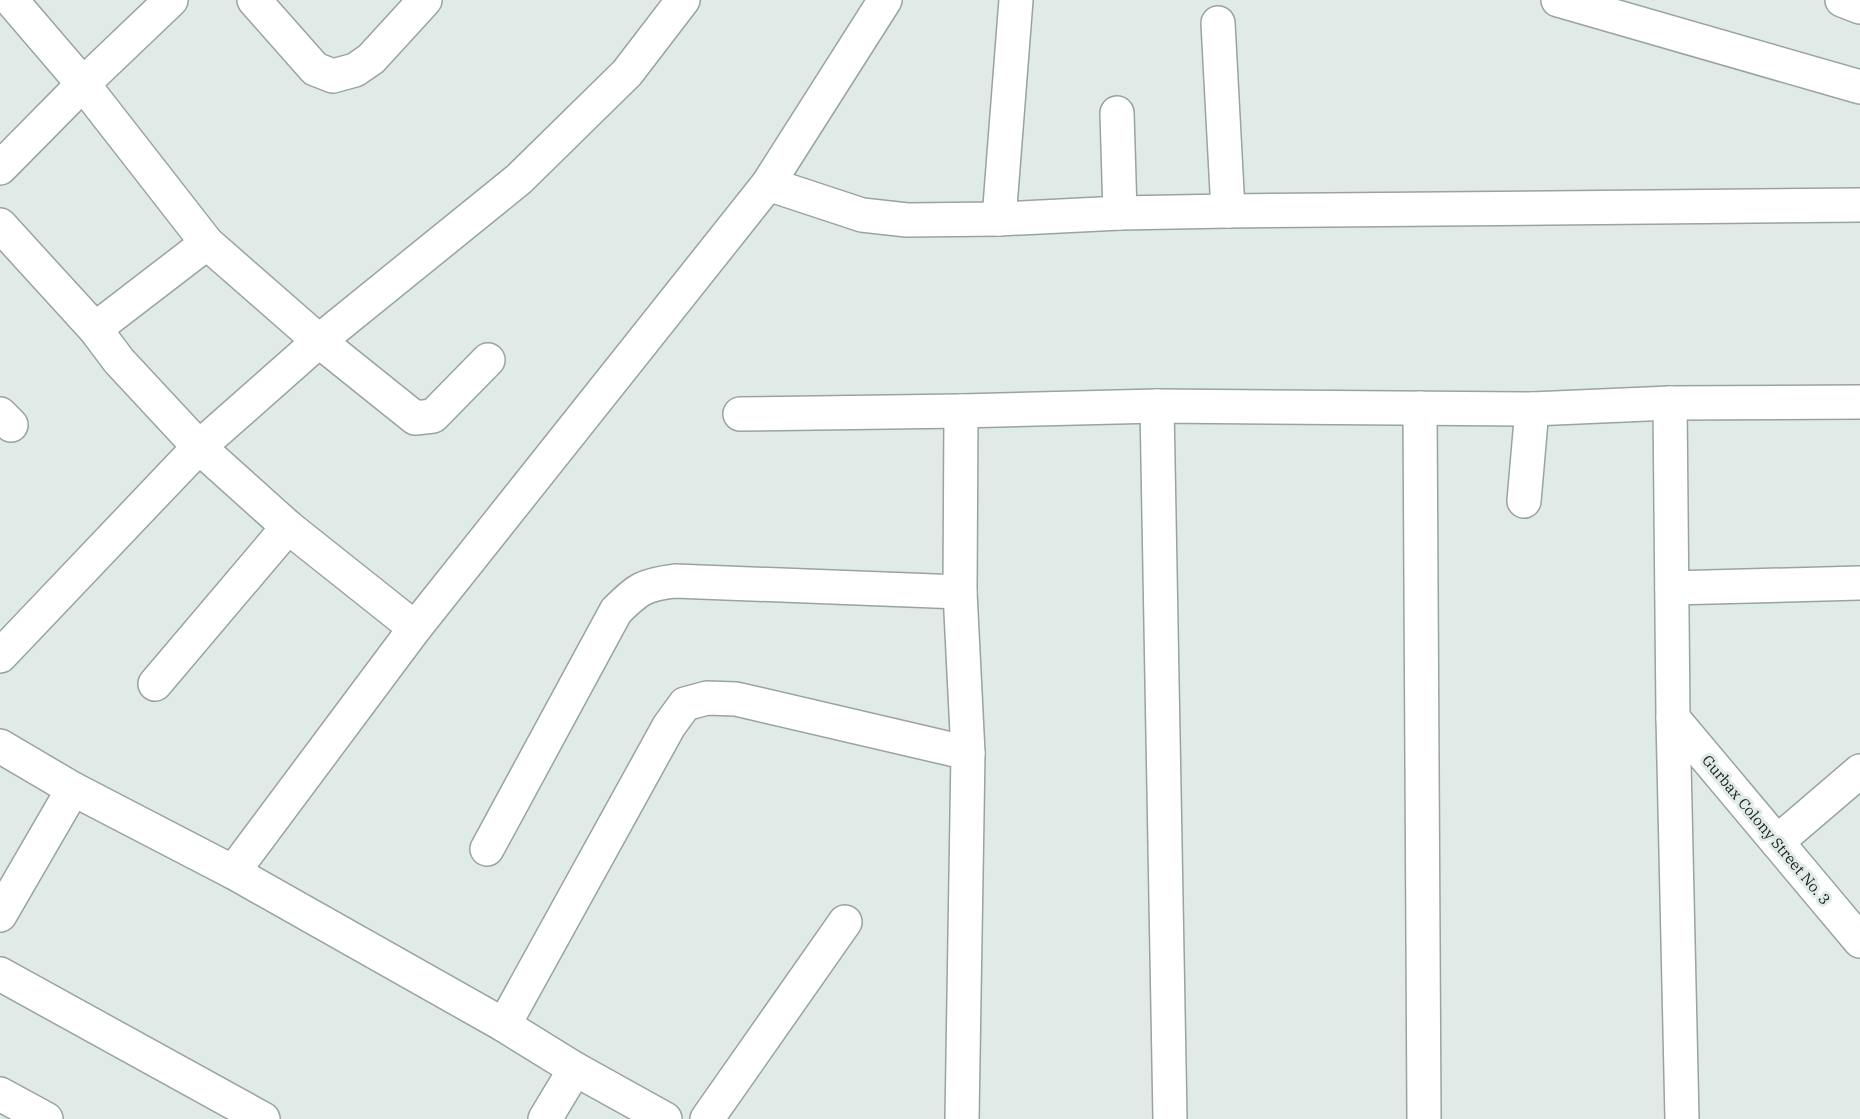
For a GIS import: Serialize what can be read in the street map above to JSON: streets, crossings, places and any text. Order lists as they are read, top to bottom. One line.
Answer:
{"streets":{"street":["Gurbax Colony Street No. 3"]}}
